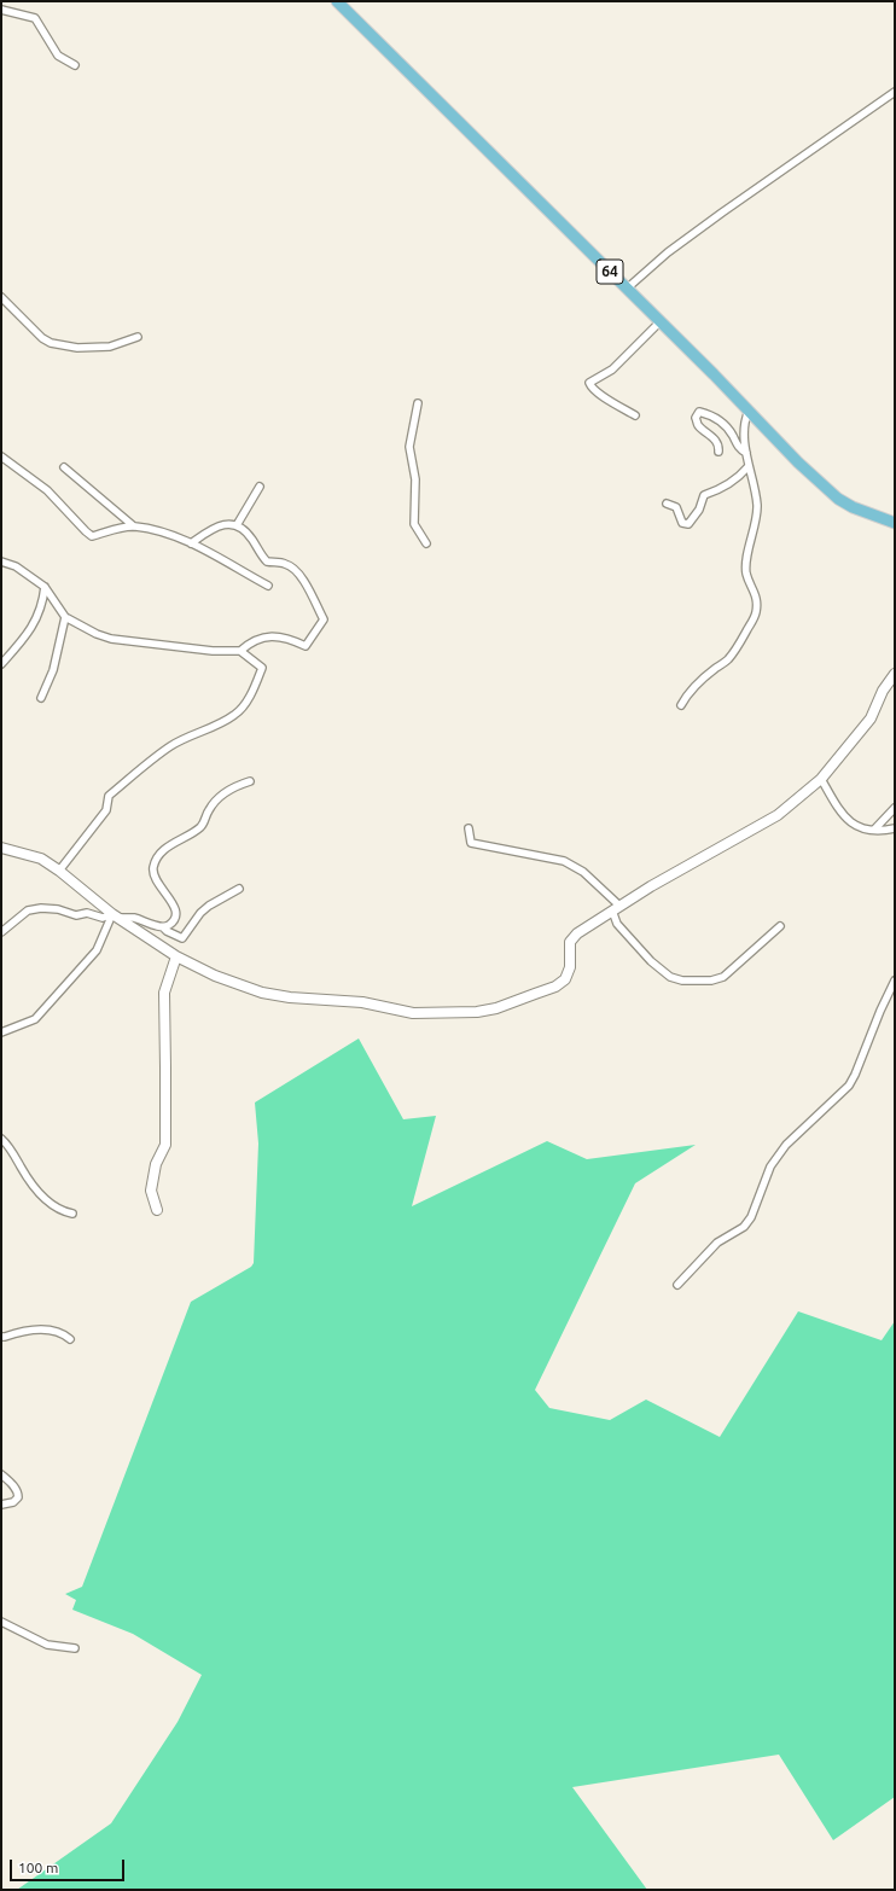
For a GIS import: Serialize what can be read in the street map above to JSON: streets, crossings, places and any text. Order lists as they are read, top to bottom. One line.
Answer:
{"streets":{"main road":["64"]},"scale_bar":"100 m"}
